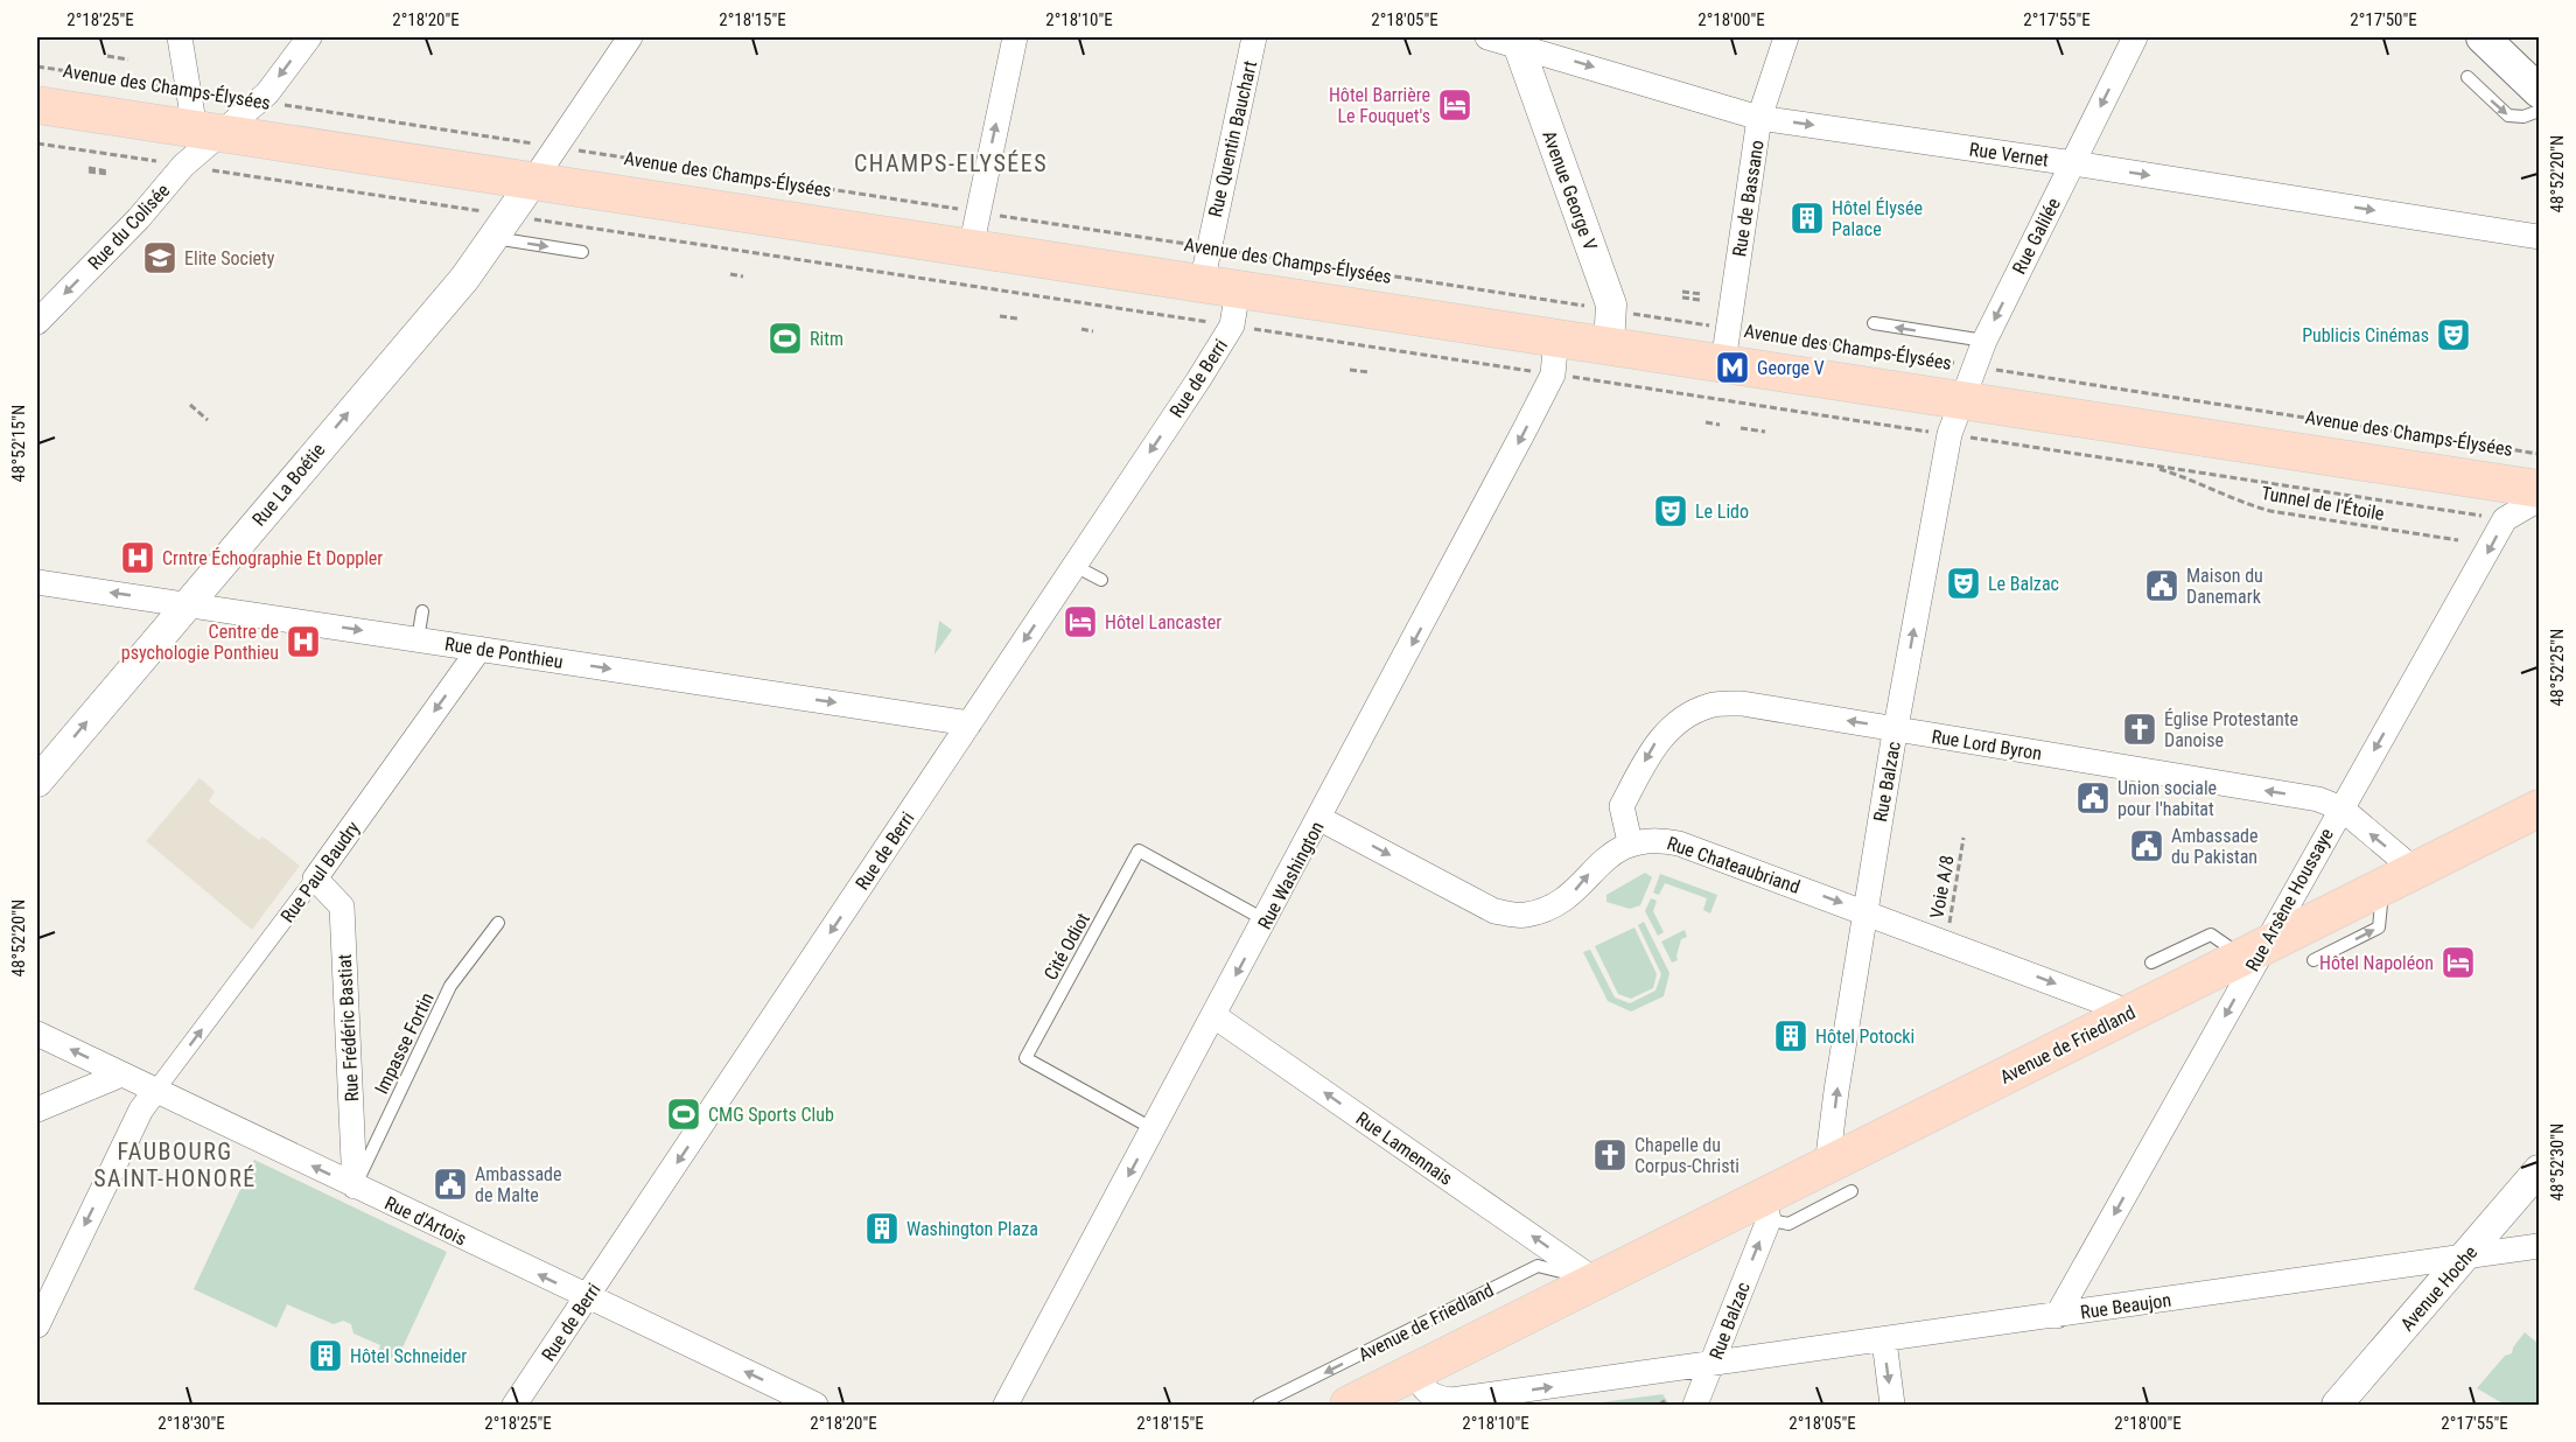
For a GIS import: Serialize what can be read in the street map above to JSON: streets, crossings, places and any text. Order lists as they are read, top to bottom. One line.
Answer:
{"streets":{"main road":["Avenue des Champs-Élysées","Avenue de Friedland"],"street":["Rue Quentin Bauchart","Rue Vernet","Avenue George V","Rue de Bassano","Rue du Colisée","Rue Galilée","Rue de Berri","Rue La Boétie","Rue de Ponthieu","Rue Lord Byron","Rue Balzac","Rue Chateaubriand","Rue Paul Baudry","Rue Washington","Rue Arsène Houssaye","Rue Frédéric Bastiat","Rue Lamennais","Rue d'Artois","Avenue Hoche","Rue Beaujon"],"lane":["Cité Odiot","Impasse Fortin"],"path":["Tunnel de l'Étoile","Voie A/8"]},"crossings":[["Avenue des Champs-Élysées","Rue Quentin Bauchart"],["Avenue des Champs-Élysées","Avenue George V"],["Avenue des Champs-Élysées","Rue de Bassano"],["Avenue des Champs-Élysées","Rue du Colisée"],["Avenue des Champs-Élysées","Rue Galilée"],["Avenue des Champs-Élysées","Rue de Berri"],["Avenue des Champs-Élysées","Rue La Boétie"],["Avenue des Champs-Élysées","Rue Balzac"],["Avenue des Champs-Élysées","Rue Washington"],["Rue Vernet","Avenue George V"],["Rue Vernet","Rue de Bassano"],["Rue Vernet","Rue Galilée"],["Rue Galilée","Rue Balzac"],["Rue de Berri","Rue de Ponthieu"],["Rue de Berri","Rue d'Artois"],["Rue La Boétie","Rue de Ponthieu"],["Rue de Ponthieu","Rue Paul Baudry"],["Rue Lord Byron","Rue Balzac"],["Rue Lord Byron","Rue Chateaubriand"],["Rue Lord Byron","Rue Arsène Houssaye"],["Rue Lord Byron","Avenue de Friedland"],["Rue Balzac","Rue Chateaubriand"],["Rue Balzac","Avenue de Friedland"],["Rue Balzac","Rue Beaujon"],["Rue Chateaubriand","Rue Washington"],["Rue Chateaubriand","Voie A/8"],["Rue Chateaubriand","Avenue de Friedland"],["Rue Paul Baudry","Rue Frédéric Bastiat"],["Rue Paul Baudry","Rue d'Artois"],["Rue Washington","Cité Odiot"],["Rue Washington","Rue Lamennais"],["Rue Arsène Houssaye","Avenue de Friedland"],["Rue Arsène Houssaye","Rue Beaujon"],["Rue Frédéric Bastiat","Impasse Fortin"],["Rue Frédéric Bastiat","Rue d'Artois"],["Impasse Fortin","Rue d'Artois"],["Avenue de Friedland","Rue Lamennais"],["Avenue de Friedland","Rue Beaujon"],["Avenue Hoche","Rue Beaujon"]],"one_way":["Rue Vernet","Rue du Colisée","Rue Galilée","Rue de Berri","Rue La Boétie","Rue Lord Byron","Rue Balzac","Rue Chateaubriand","Rue Washington","Rue Arsène Houssaye","Rue Lamennais","Rue d'Artois"],"districts":["CHAMPS-ELYSÉES","FAUBOURG SAINT-HONORÉ"],"places":{"hotel":["Hôtel Barrière Le Fouquet's","Hôtel Lancaster","Hôtel Napoléon"],"building":["Hôtel Élysée Palace","Hôtel Potocki","Washington Plaza","Hôtel Schneider"],"school or university":["Elite Society"],"theatre":["Publicis Cinémas","Le Lido","Le Balzac"],"sports":["Ritm","CMG Sports Club"],"metro station":["George V"],"hospital":["Crntre Échographie Et Doppler","Centre de psychologie Ponthieu"],"public building":["Maison du Danemark","Union sociale pour l'habitat","Ambassade du Pakistan","Ambassade de Malte"],"church":["Église Protestante Danoise","Chapelle du Corpus-Christi"]},"coordinates":["2°18'25\"E","2°18'20\"E","2°18'15\"E","2°18'10\"E","2°18'05\"E","2°18'00\"E","2°17'55\"E","2°17'50\"E","48°52'20\"N","48°52'15\"N","48°52'25\"N","48°52'30\"N","2°18'30\"E"]}
